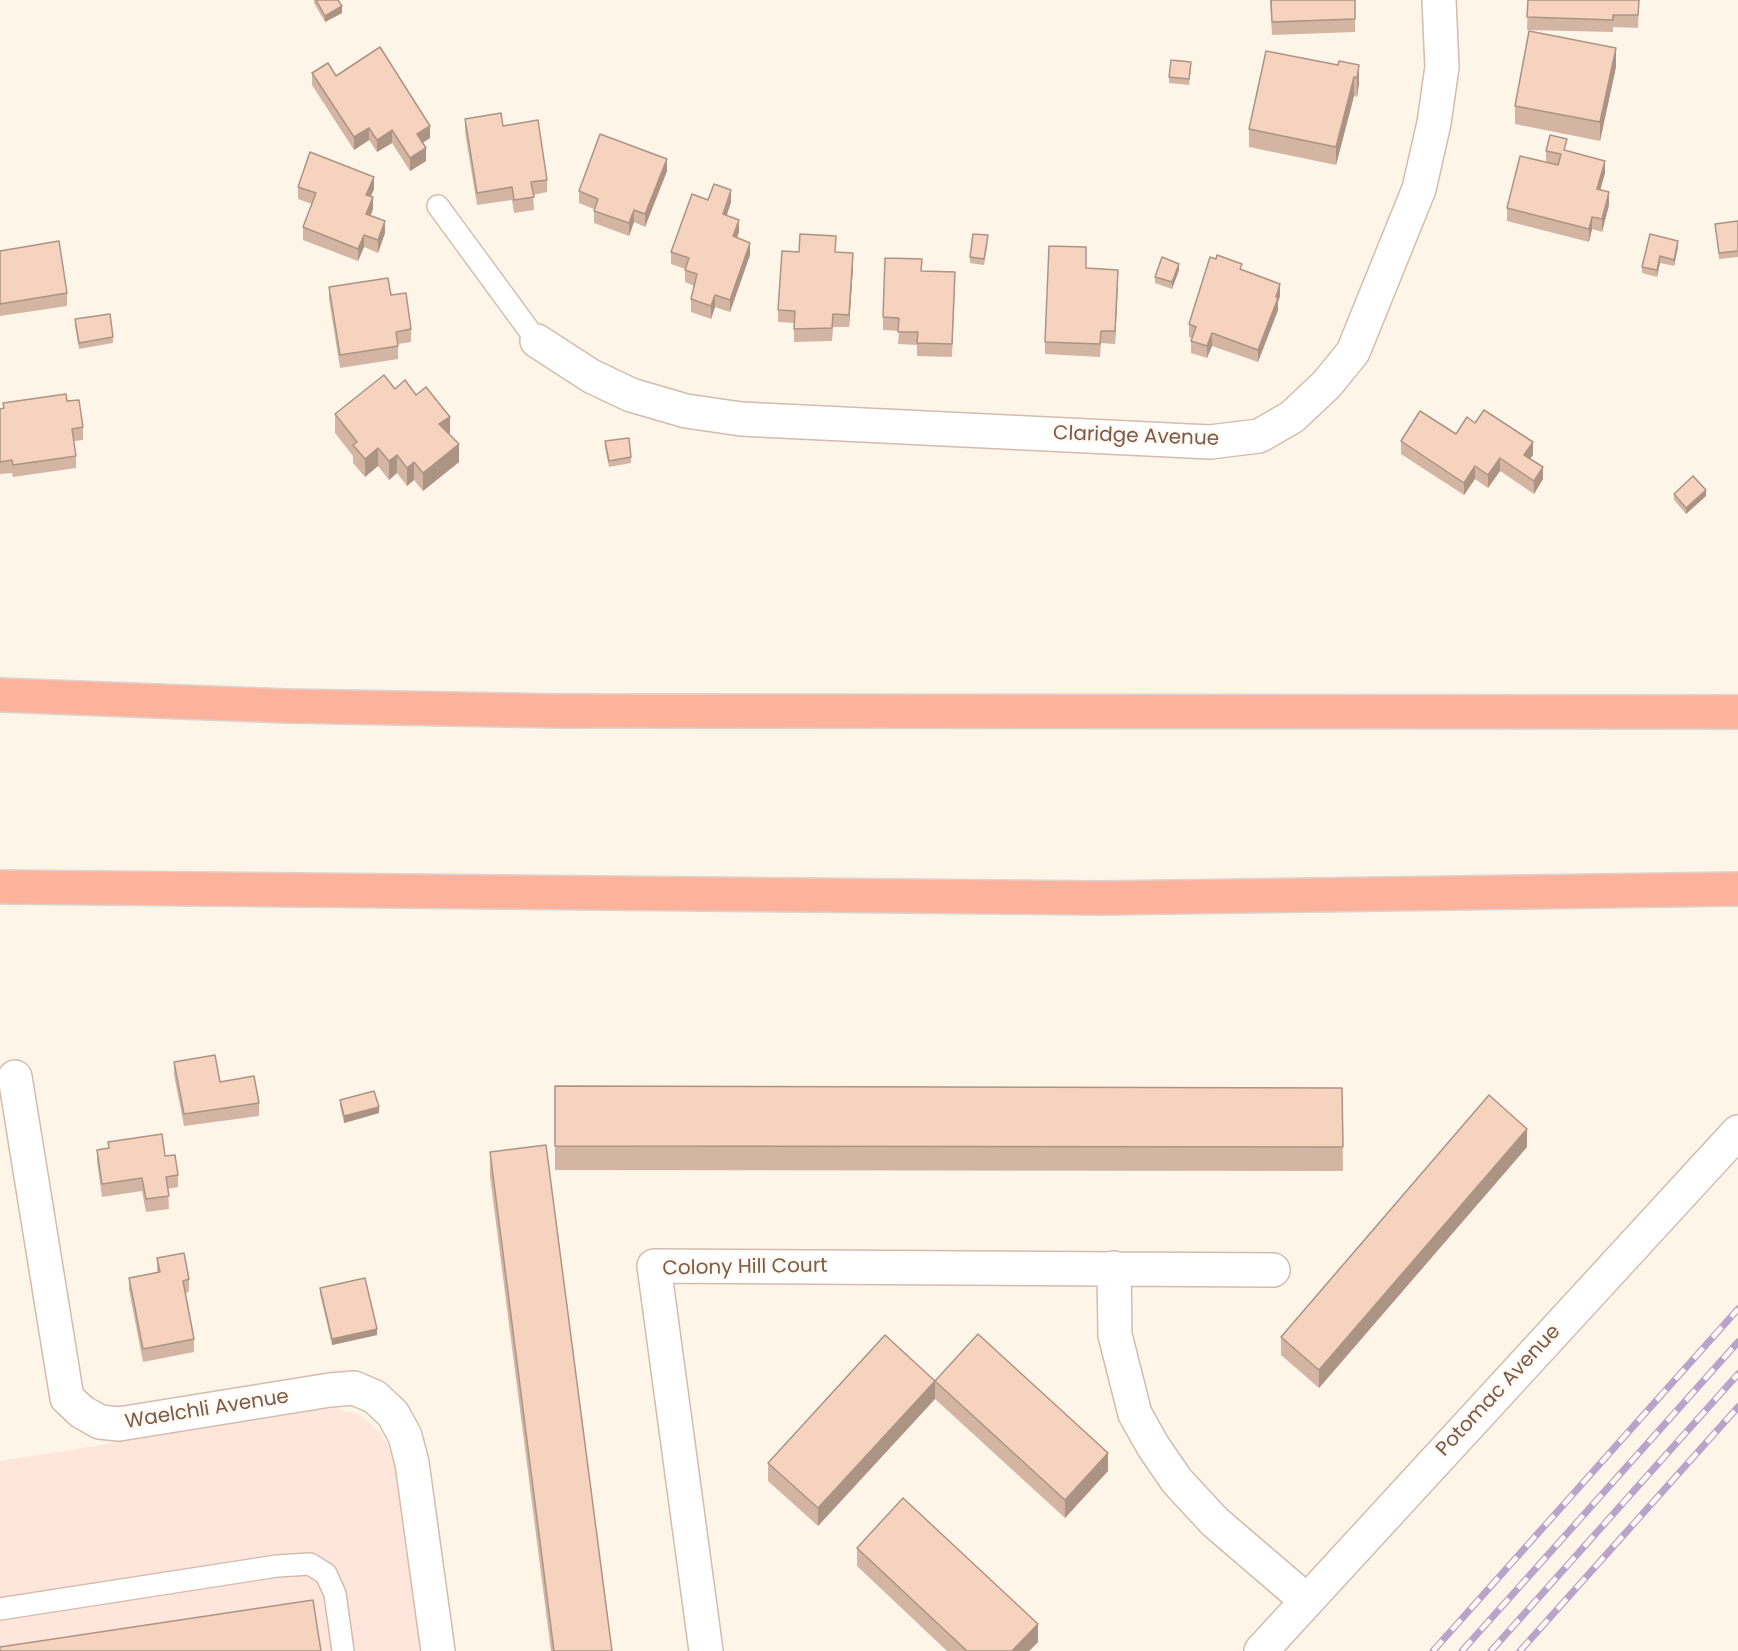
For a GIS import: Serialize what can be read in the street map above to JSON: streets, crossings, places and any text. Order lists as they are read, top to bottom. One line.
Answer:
{"streets":{"street":["Claridge Avenue","Colony Hill Court","Potomac Avenue","Waelchli Avenue"]}}
